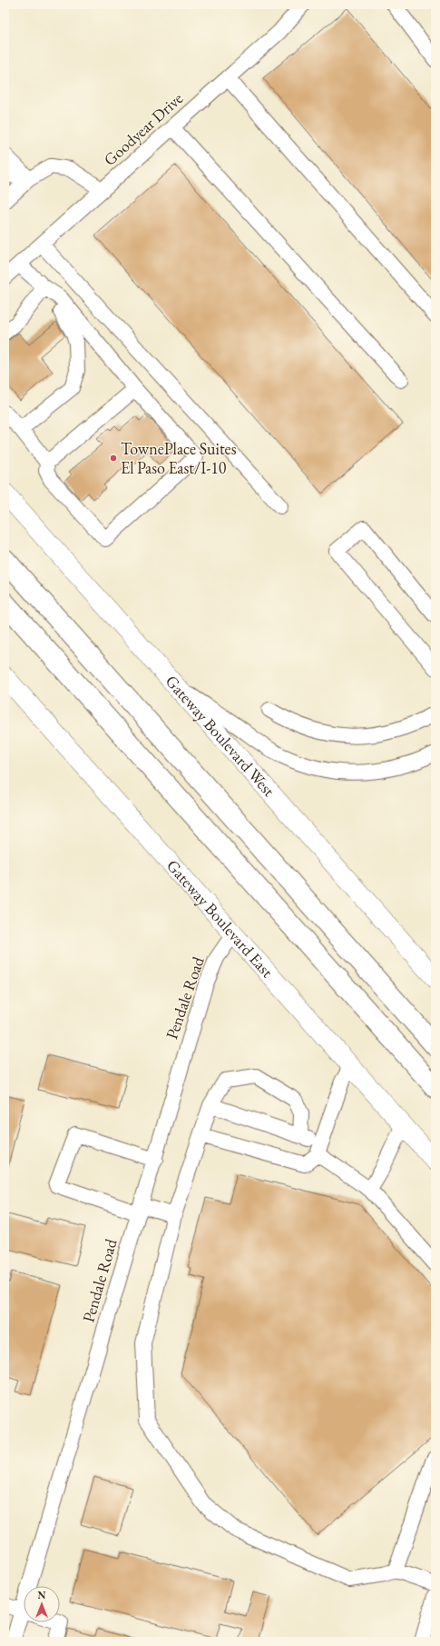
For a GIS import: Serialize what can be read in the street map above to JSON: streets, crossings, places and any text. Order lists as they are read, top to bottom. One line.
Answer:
{"streets":{"main road":["Gateway Boulevard West","Gateway Boulevard East"],"street":["Goodyear Drive","Pendale Road"]},"crossings":[["Gateway Boulevard East","Pendale Road"]],"places":["TownePlace Suites El Paso East/I-10"],"north":"top"}
